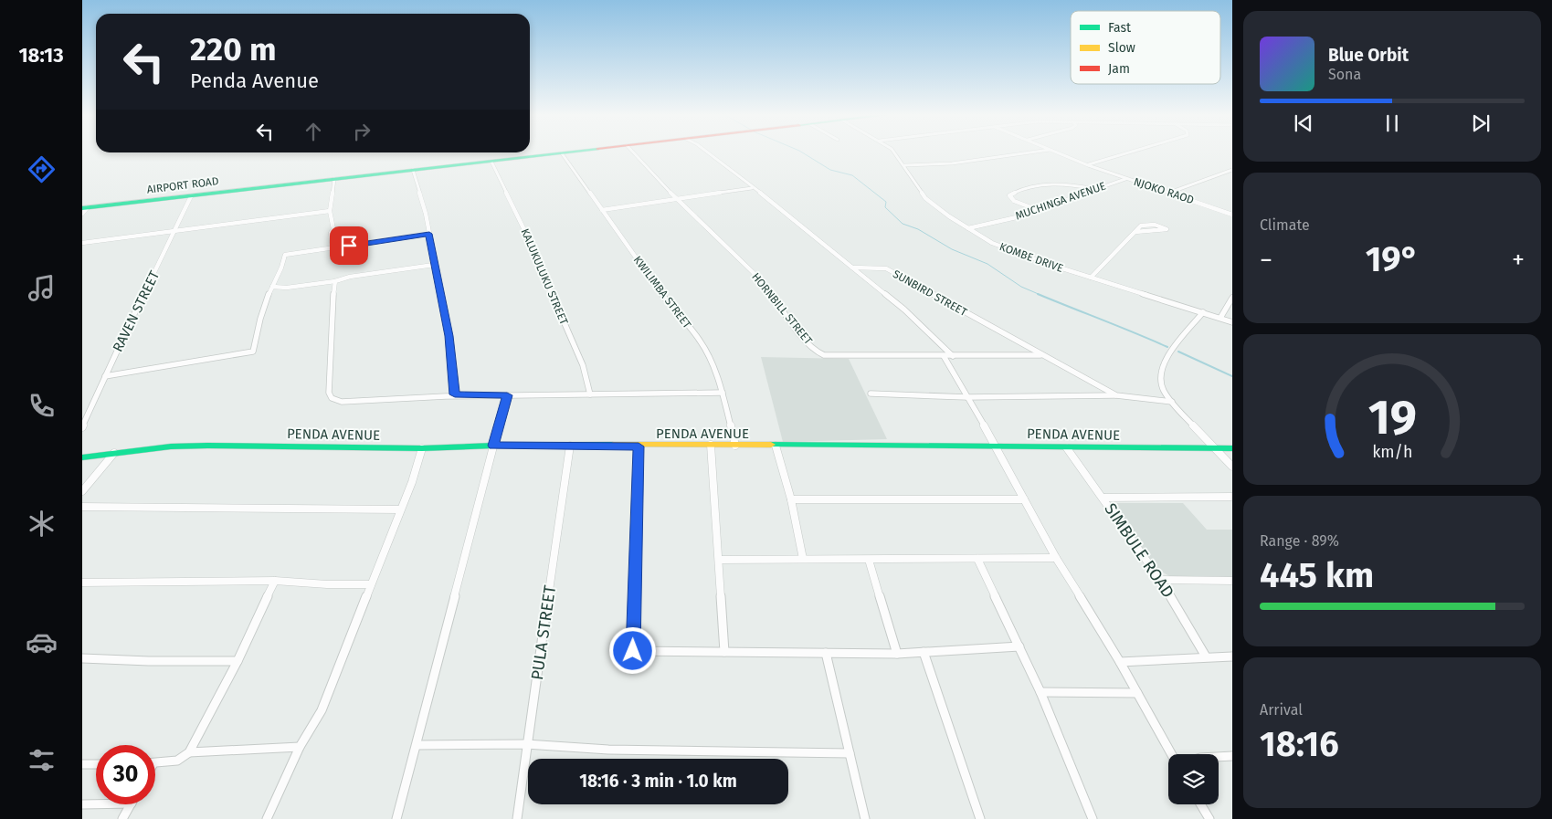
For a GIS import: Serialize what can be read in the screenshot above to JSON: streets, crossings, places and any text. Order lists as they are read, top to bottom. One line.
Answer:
{"streets":{"street":["AIRPORT ROAD","NJOKO RAOD","MUCHINGA AVENUE","KOMBE DRIVE","KALUKULUKU STREET","KWILIMBA STREET","SUNBIRD STREET","HORNBILL STREET","RAVEN STREET","PENDA AVENUE","SIMBULE ROAD","PULA STREET"]},"crossings":[["AIRPORT ROAD","KALUKULUKU STREET"],["AIRPORT ROAD","KWILIMBA STREET"],["AIRPORT ROAD","RAVEN STREET"],["NJOKO RAOD","MUCHINGA AVENUE"],["MUCHINGA AVENUE","KOMBE DRIVE"],["KWILIMBA STREET","PENDA AVENUE"],["SUNBIRD STREET","HORNBILL STREET"],["PENDA AVENUE","SIMBULE ROAD"],["PENDA AVENUE","PULA STREET"]],"legend":["Fast","Slow","Jam"],"page":{"tabs":"18:13","turn":["220 m","Penda Avenue"],"song":["Blue Orbit","Sona"],"tile":["Climate",["Range · 89%","445 km"],["Arrival","18:16"]],"heat":["−","19°","+"],"limit":"30","trip":"18:16 · 3 min · 1.0 km","gauge":["19","km/h"]}}
